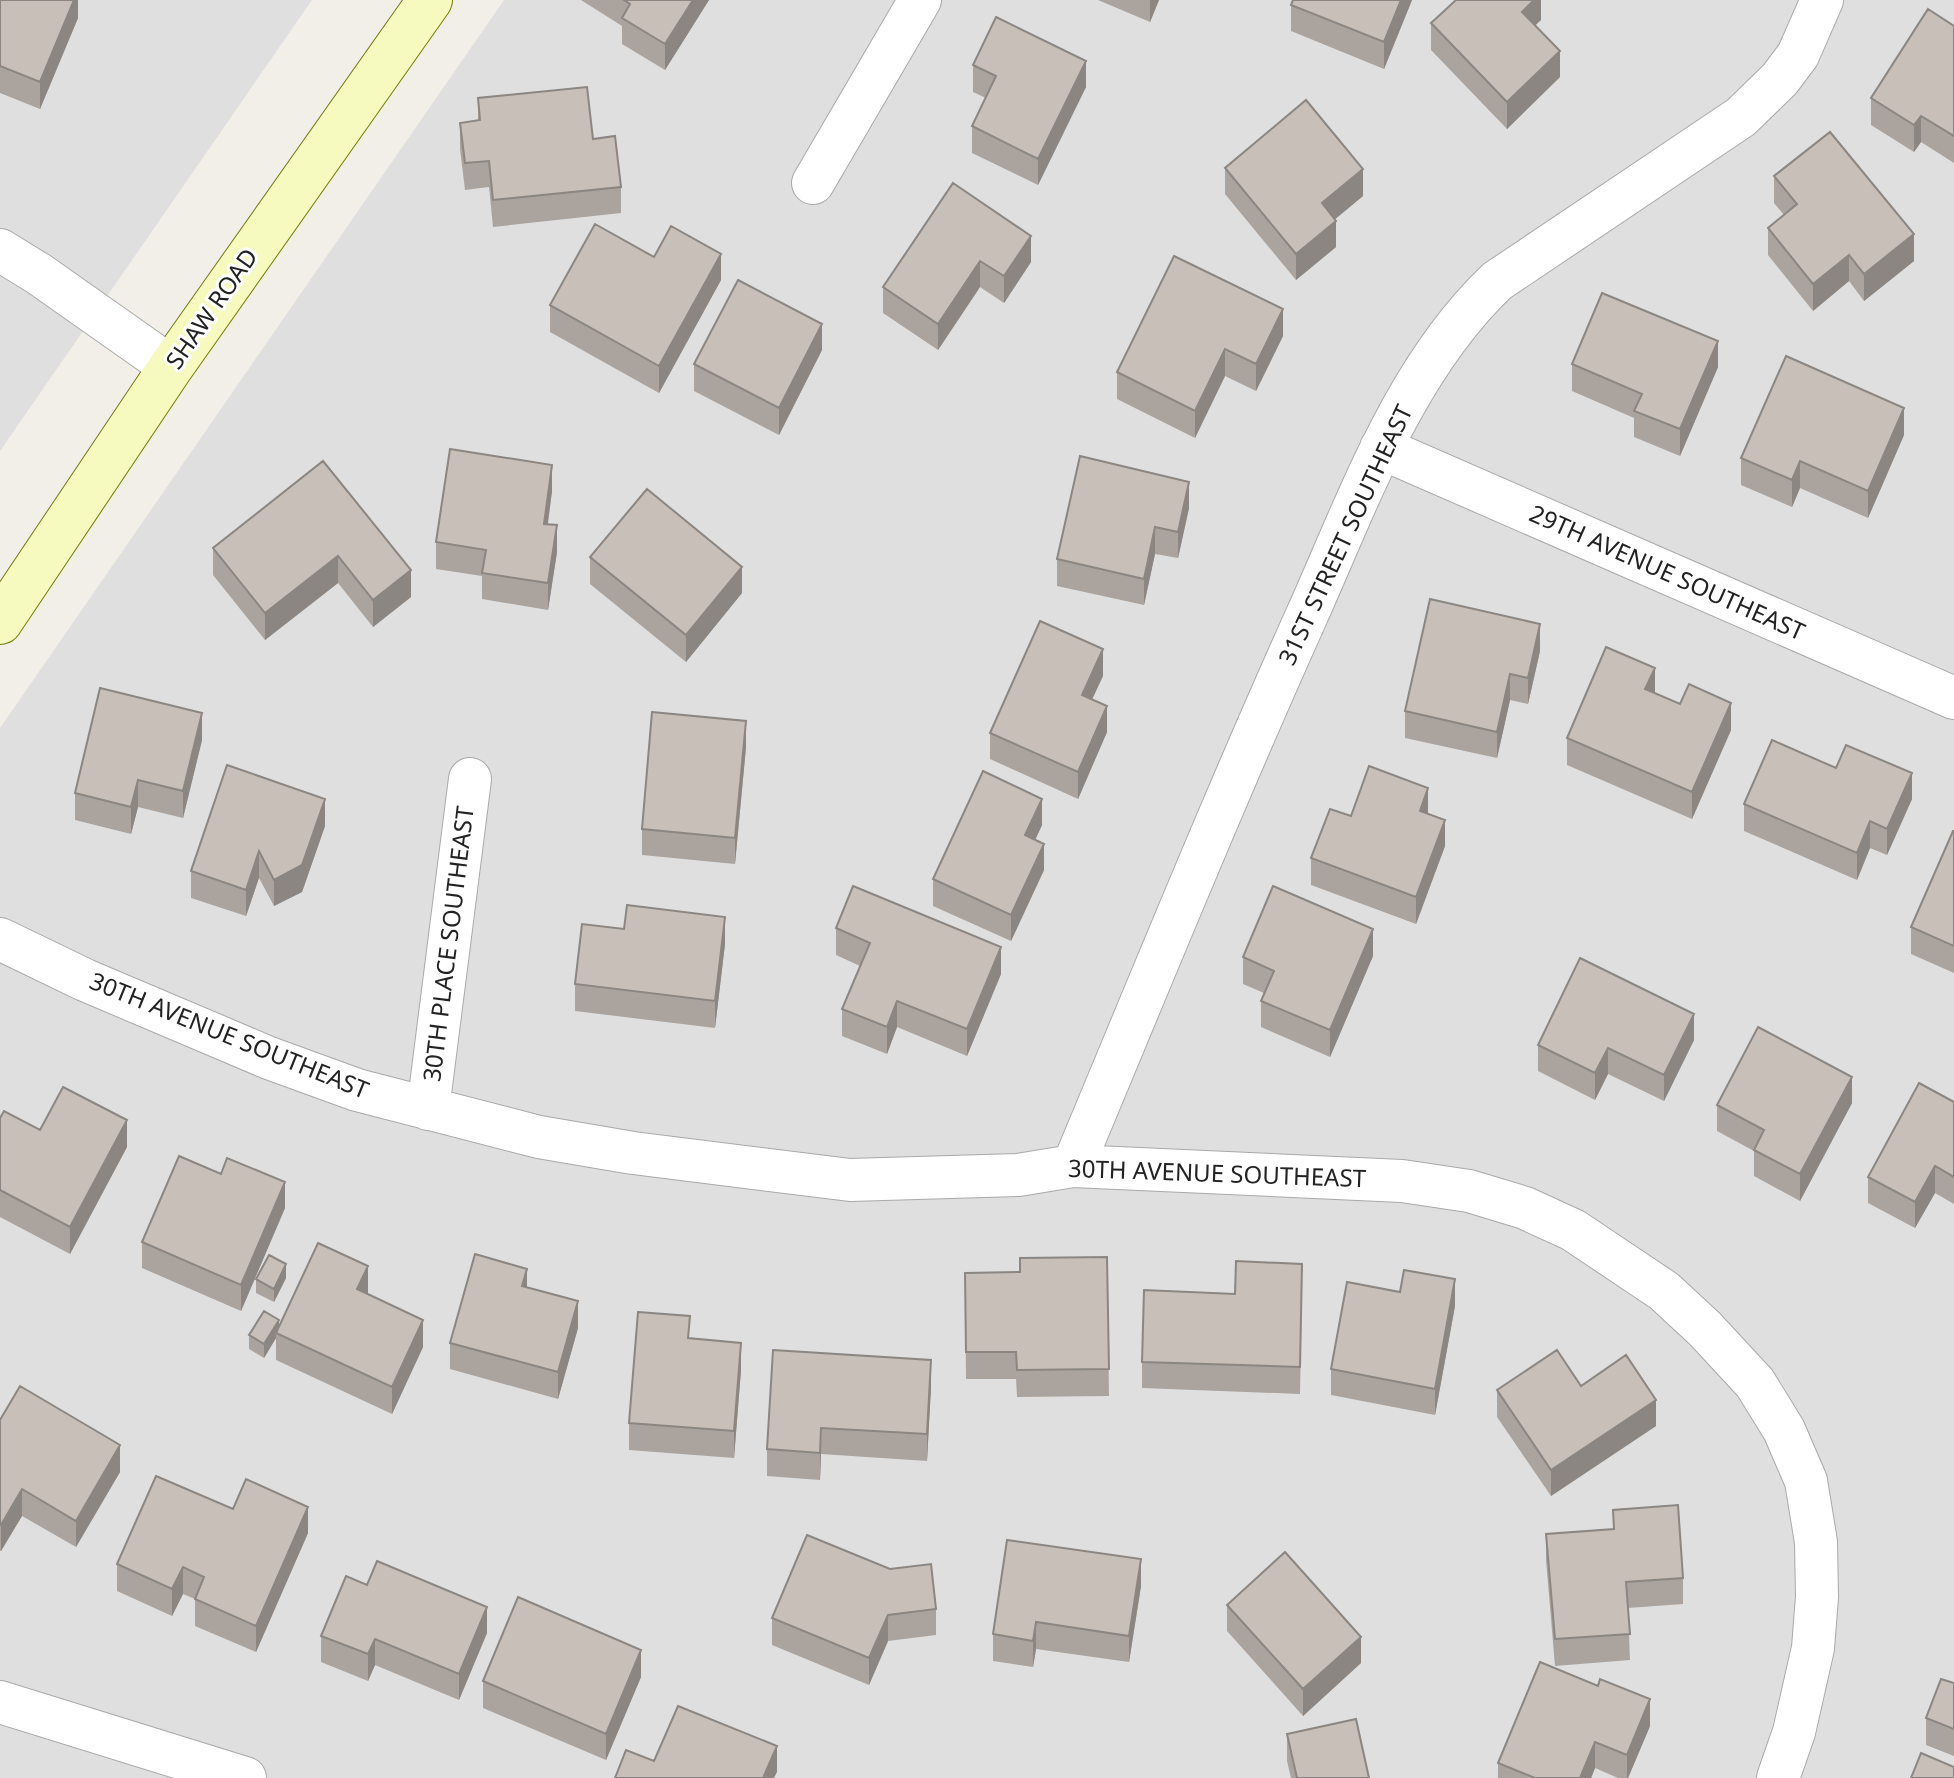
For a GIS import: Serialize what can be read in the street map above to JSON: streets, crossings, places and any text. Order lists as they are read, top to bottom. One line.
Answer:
{"streets":{"main road":["SHAW ROAD"],"street":["31ST STREET SOUTHEAST","29TH AVENUE SOUTHEAST","30TH PLACE SOUTHEAST","30TH AVENUE SOUTHEAST"]},"crossings":[["31ST STREET SOUTHEAST","29TH AVENUE SOUTHEAST"],["31ST STREET SOUTHEAST","30TH AVENUE SOUTHEAST"],["30TH PLACE SOUTHEAST","30TH AVENUE SOUTHEAST"]]}
